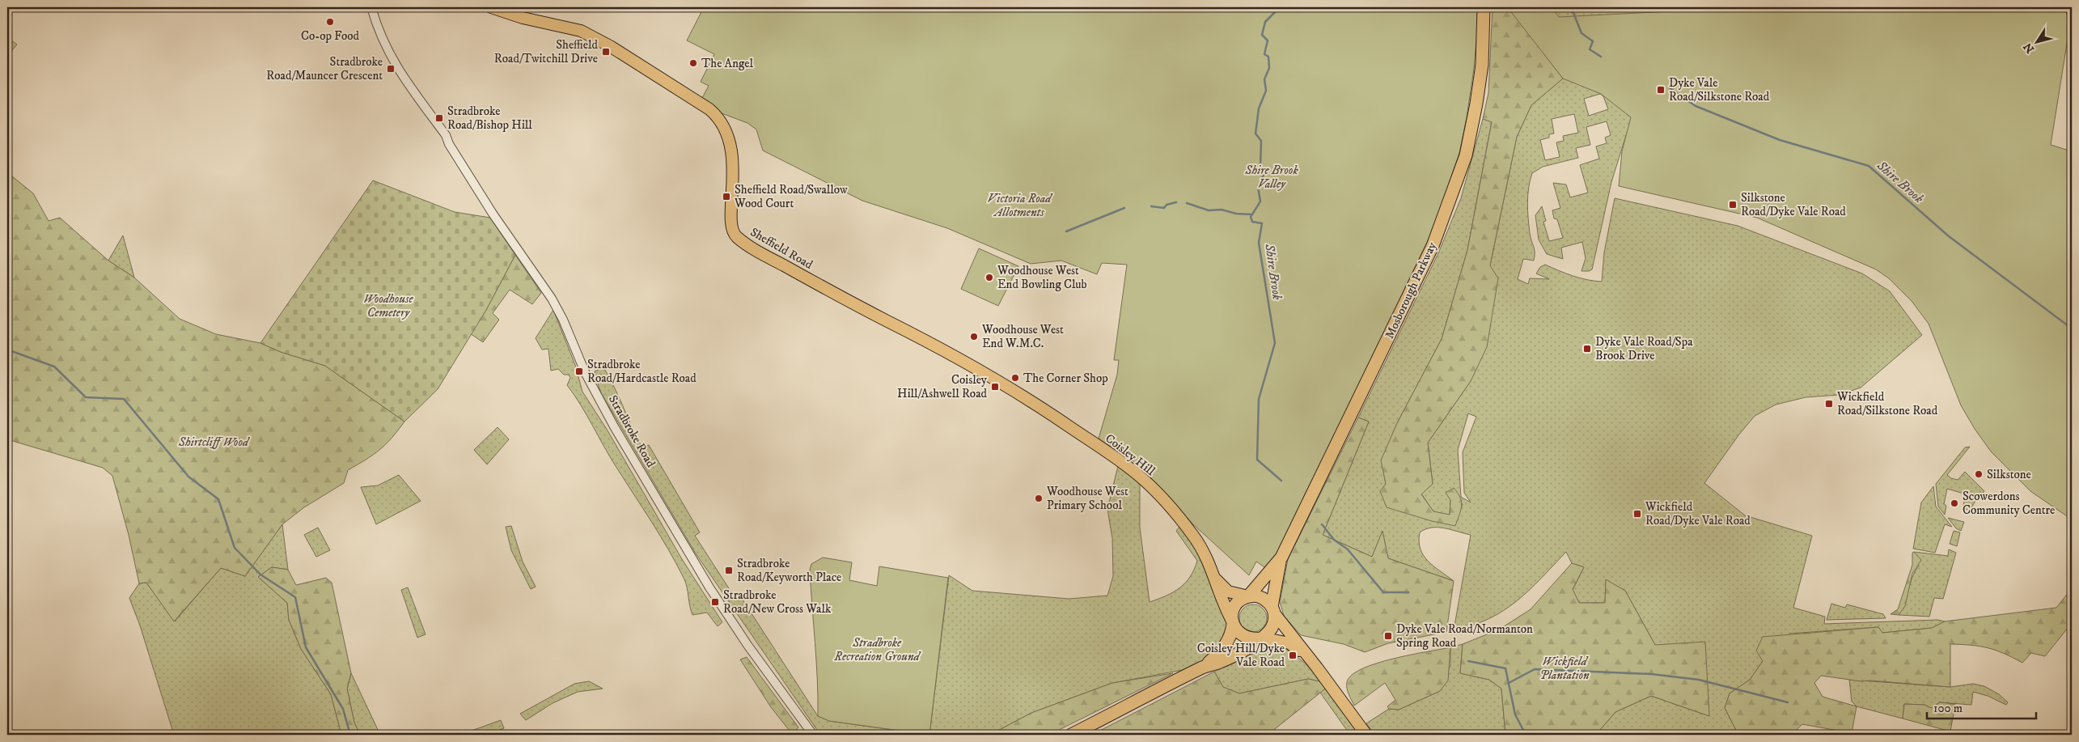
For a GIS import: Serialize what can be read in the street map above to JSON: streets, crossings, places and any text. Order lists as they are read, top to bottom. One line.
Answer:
{"streets":{"highway":["Mosborough Parkway"],"main road":["Sheffield Road","Coisley Hill"],"street":["Stradbroke Road"]},"crossings":[["Sheffield Road","Coisley Hill"],["Mosborough Parkway","Coisley Hill"]],"water":["Shire Brook"],"parks":["Shire Brook Valley","Victoria Road Allotments","Woodhouse Cemetery","Shirtcliff Wood","Stradbroke Recreation Ground","Wickfield Plantation"],"places":{"other":["Co-op Food","The Angel","Woodhouse West End Bowling Club","Woodhouse West End W.M.C.","The Corner Shop","Silkstone","Woodhouse West Primary School","Scowerdons Community Centre"],"transit":["Sheffield Road/Twitchill Drive","Stradbroke Road/Mauncer Crescent","Dyke Vale Road/Silkstone Road","Stradbroke Road/Bishop Hill","Sheffield Road/Swallow Wood Court","Silkstone Road/Dyke Vale Road","Dyke Vale Road/Spa Brook Drive","Stradbroke Road/Hardcastle Road","Coisley Hill/Ashwell Road","Wickfield Road/Silkstone Road","Wickfield Road/Dyke Vale Road","Stradbroke Road/Keyworth Place","Stradbroke Road/New Cross Walk","Dyke Vale Road/Normanton Spring Road","Coisley Hill/Dyke Vale Road"]},"scale_bar":"100 m","north":"bottom left"}
